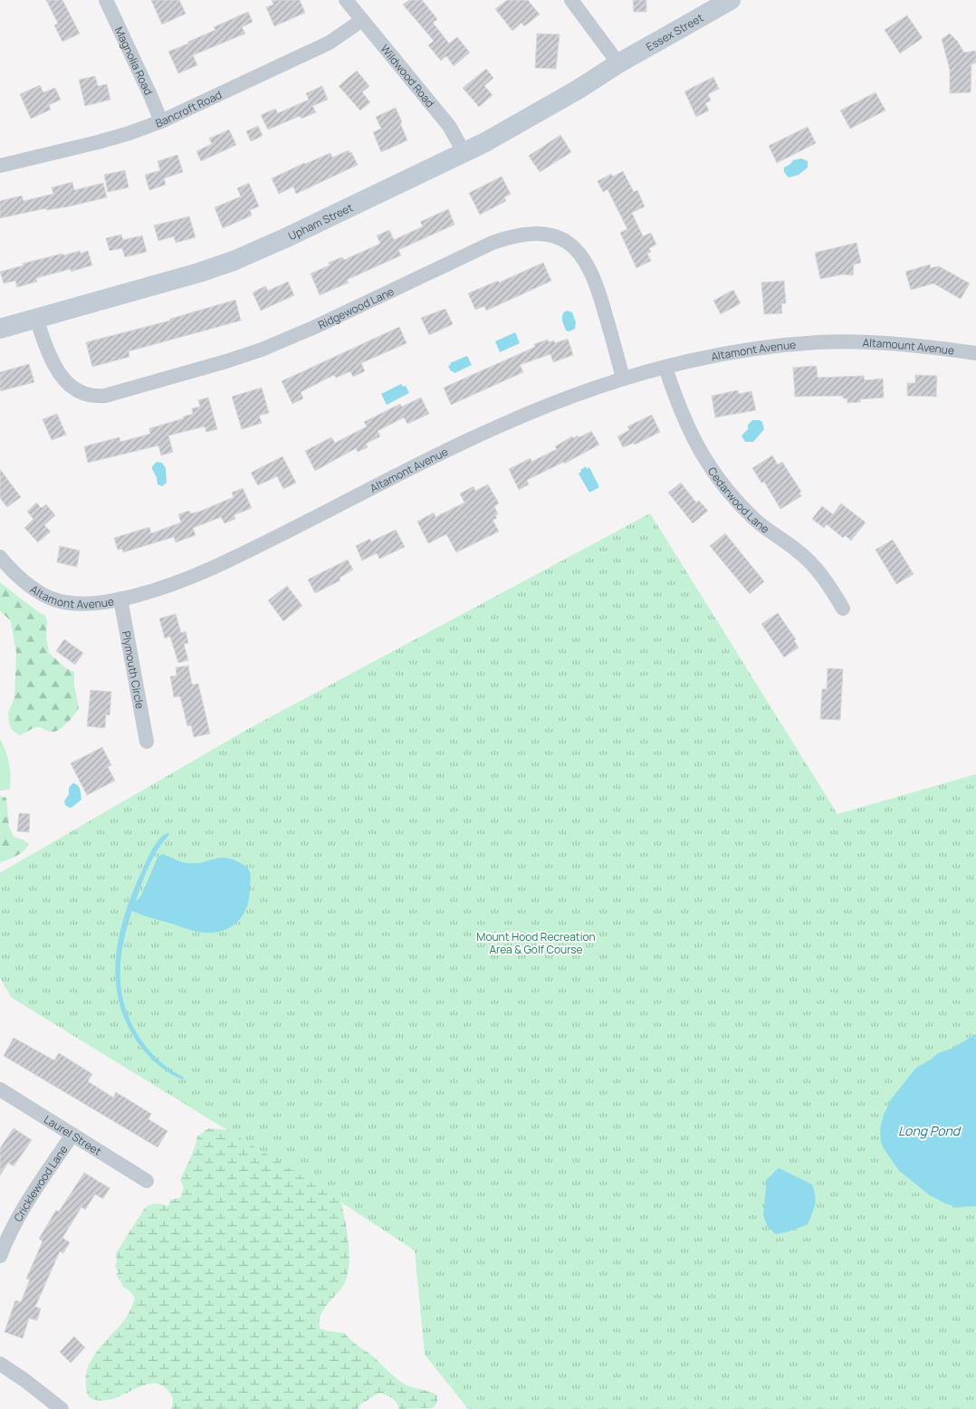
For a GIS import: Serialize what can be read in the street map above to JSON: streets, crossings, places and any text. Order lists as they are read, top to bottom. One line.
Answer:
{"streets":{"main road":["Essex Street","Upham Street"],"street":["Magnolia Road","Wildwood Road","Bancroft Road","Ridgewood Lane","Altamount Avenue","Altamont Avenue","Cedarwood Lane","Plymouth Circle","Laurel Street","Cricklewood Lane"]},"crossings":[["Essex Street","Upham Street"],["Magnolia Road","Bancroft Road"],["Wildwood Road","Bancroft Road"],["Wildwood Road","Upham Street"],["Upham Street","Ridgewood Lane"],["Ridgewood Lane","Altamont Avenue"],["Altamount Avenue","Altamont Avenue"],["Altamont Avenue","Cedarwood Lane"],["Altamont Avenue","Plymouth Circle"],["Laurel Street","Cricklewood Lane"]],"water":["Long Pond"],"parks":["Mount Hood Recreation Area & Golf Course"]}
